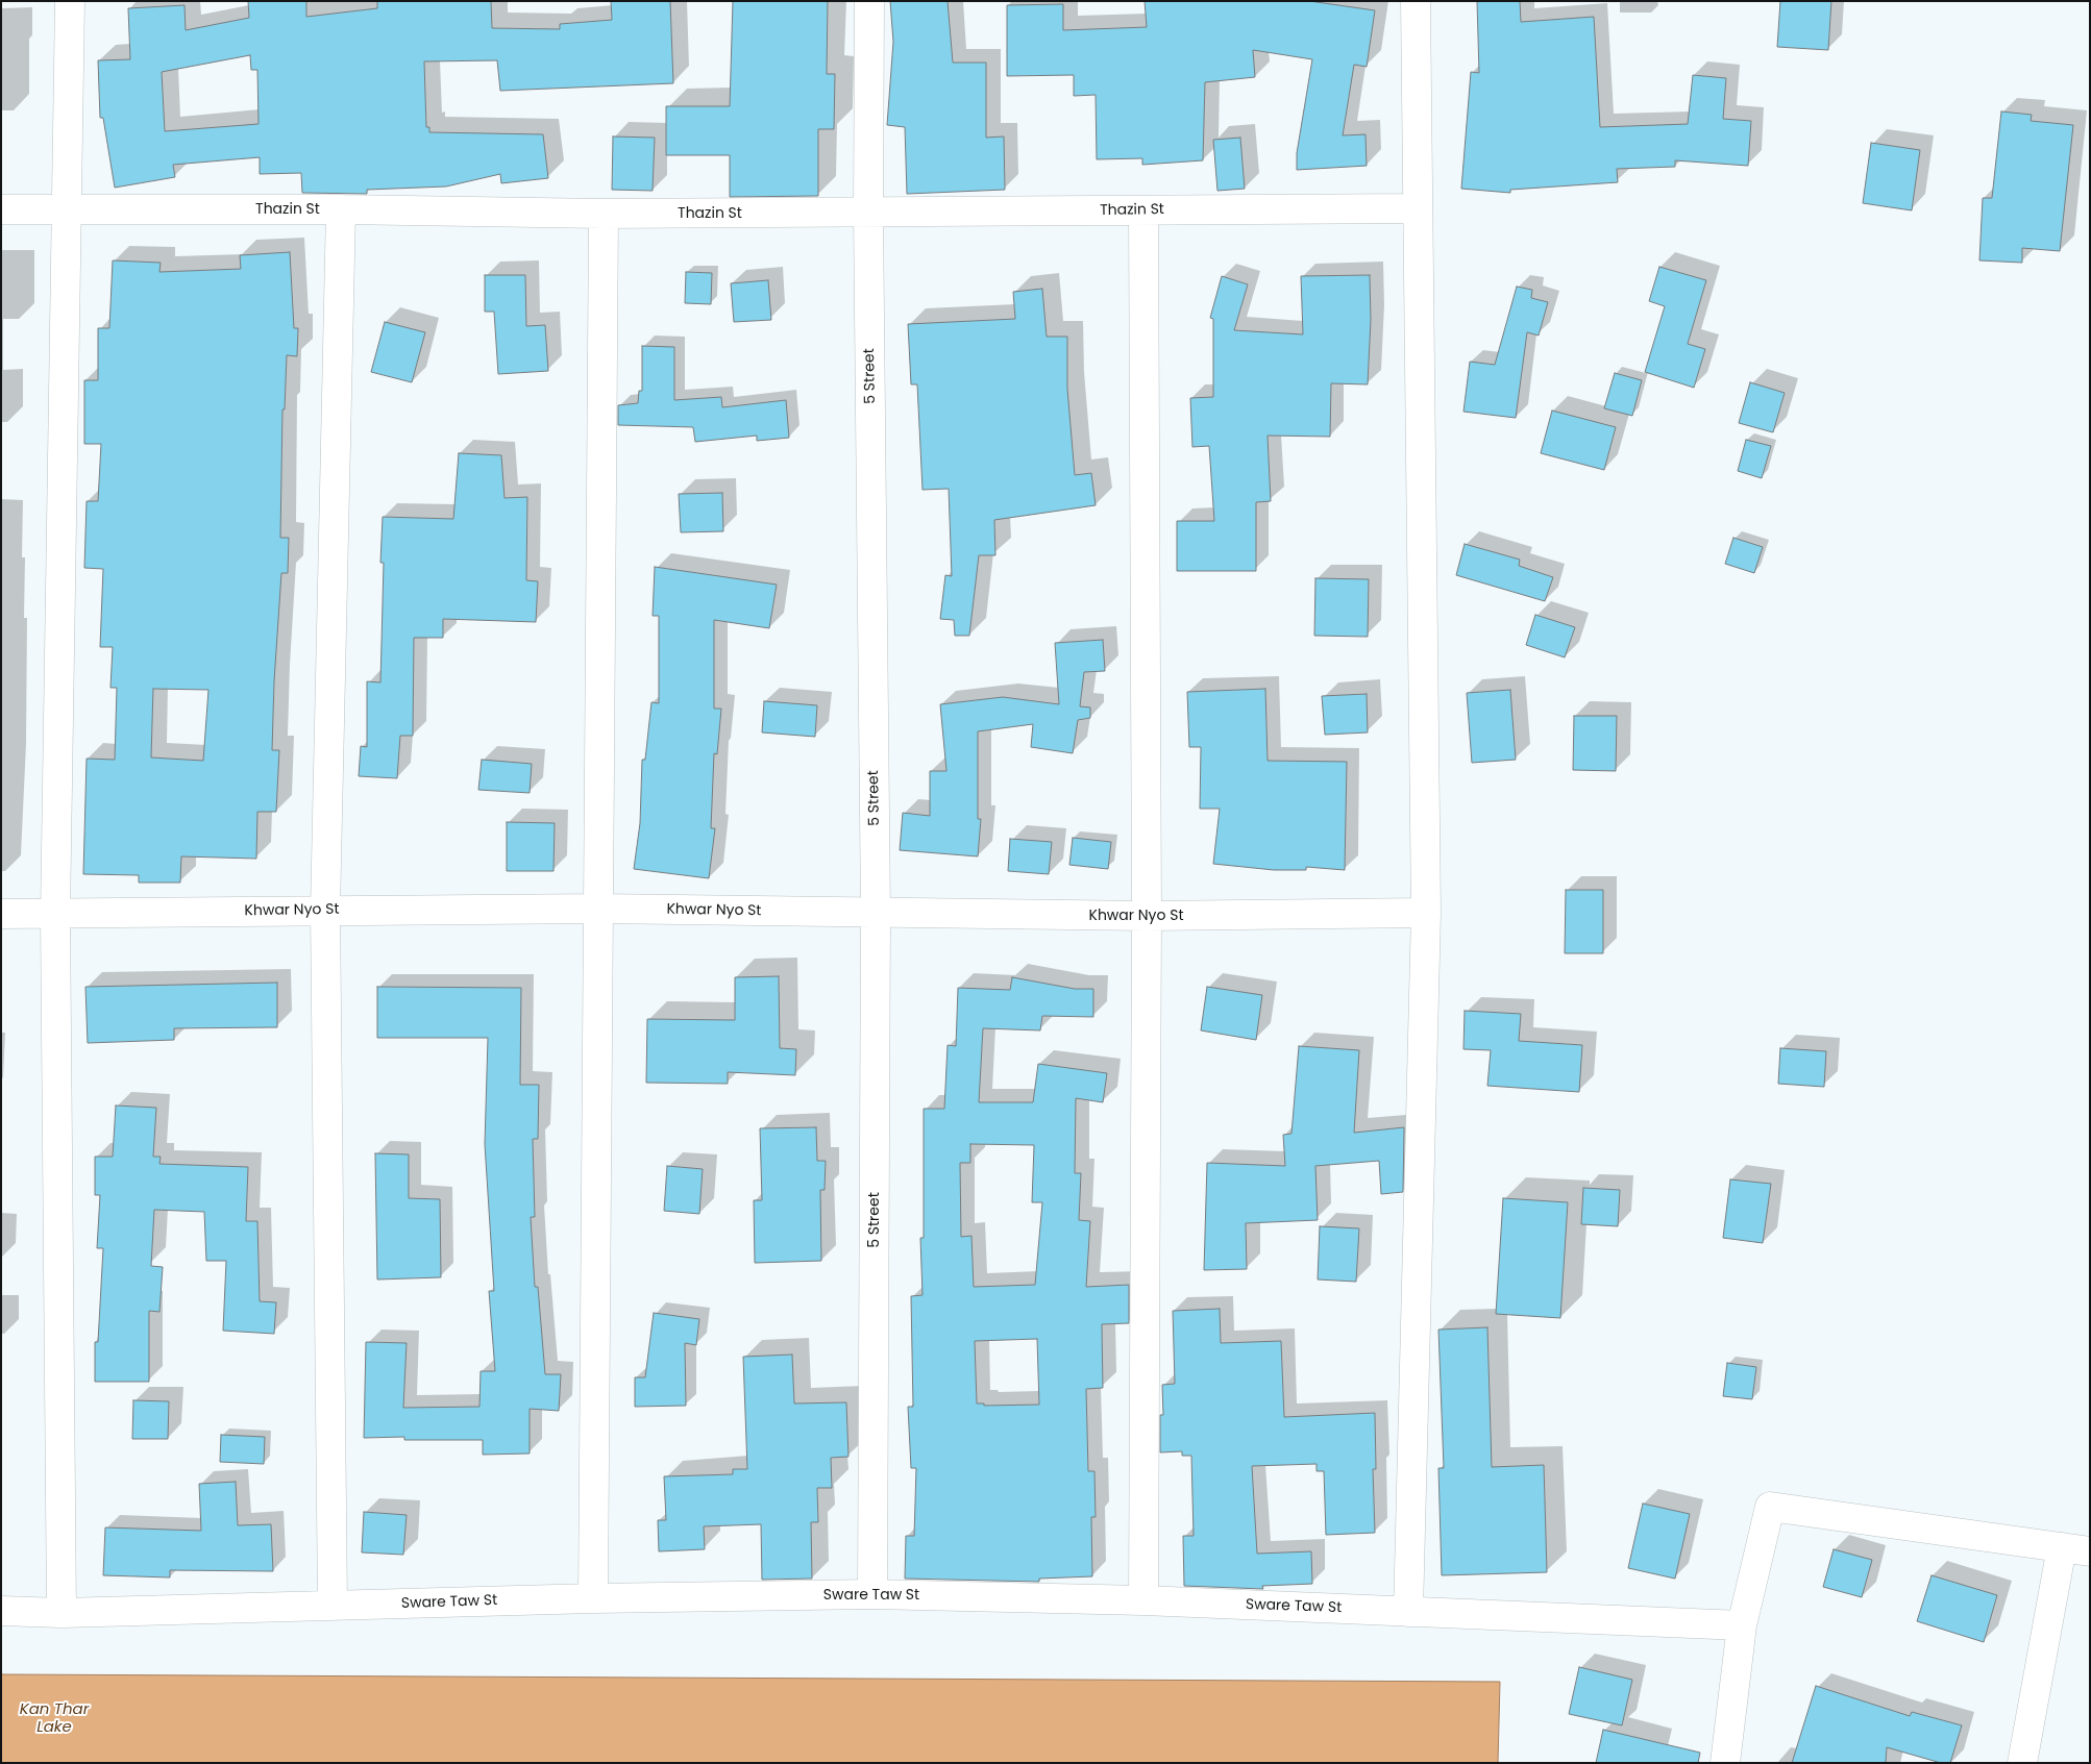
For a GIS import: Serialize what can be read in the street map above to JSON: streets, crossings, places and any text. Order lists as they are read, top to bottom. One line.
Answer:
{"streets":{"street":["Thazin St","5 Street","Khwar Nyo St","Sware Taw St"]},"crossings":[["Thazin St","5 Street"],["5 Street","Khwar Nyo St"],["5 Street","Sware Taw St"]],"water":["Kan Thar Lake"]}
